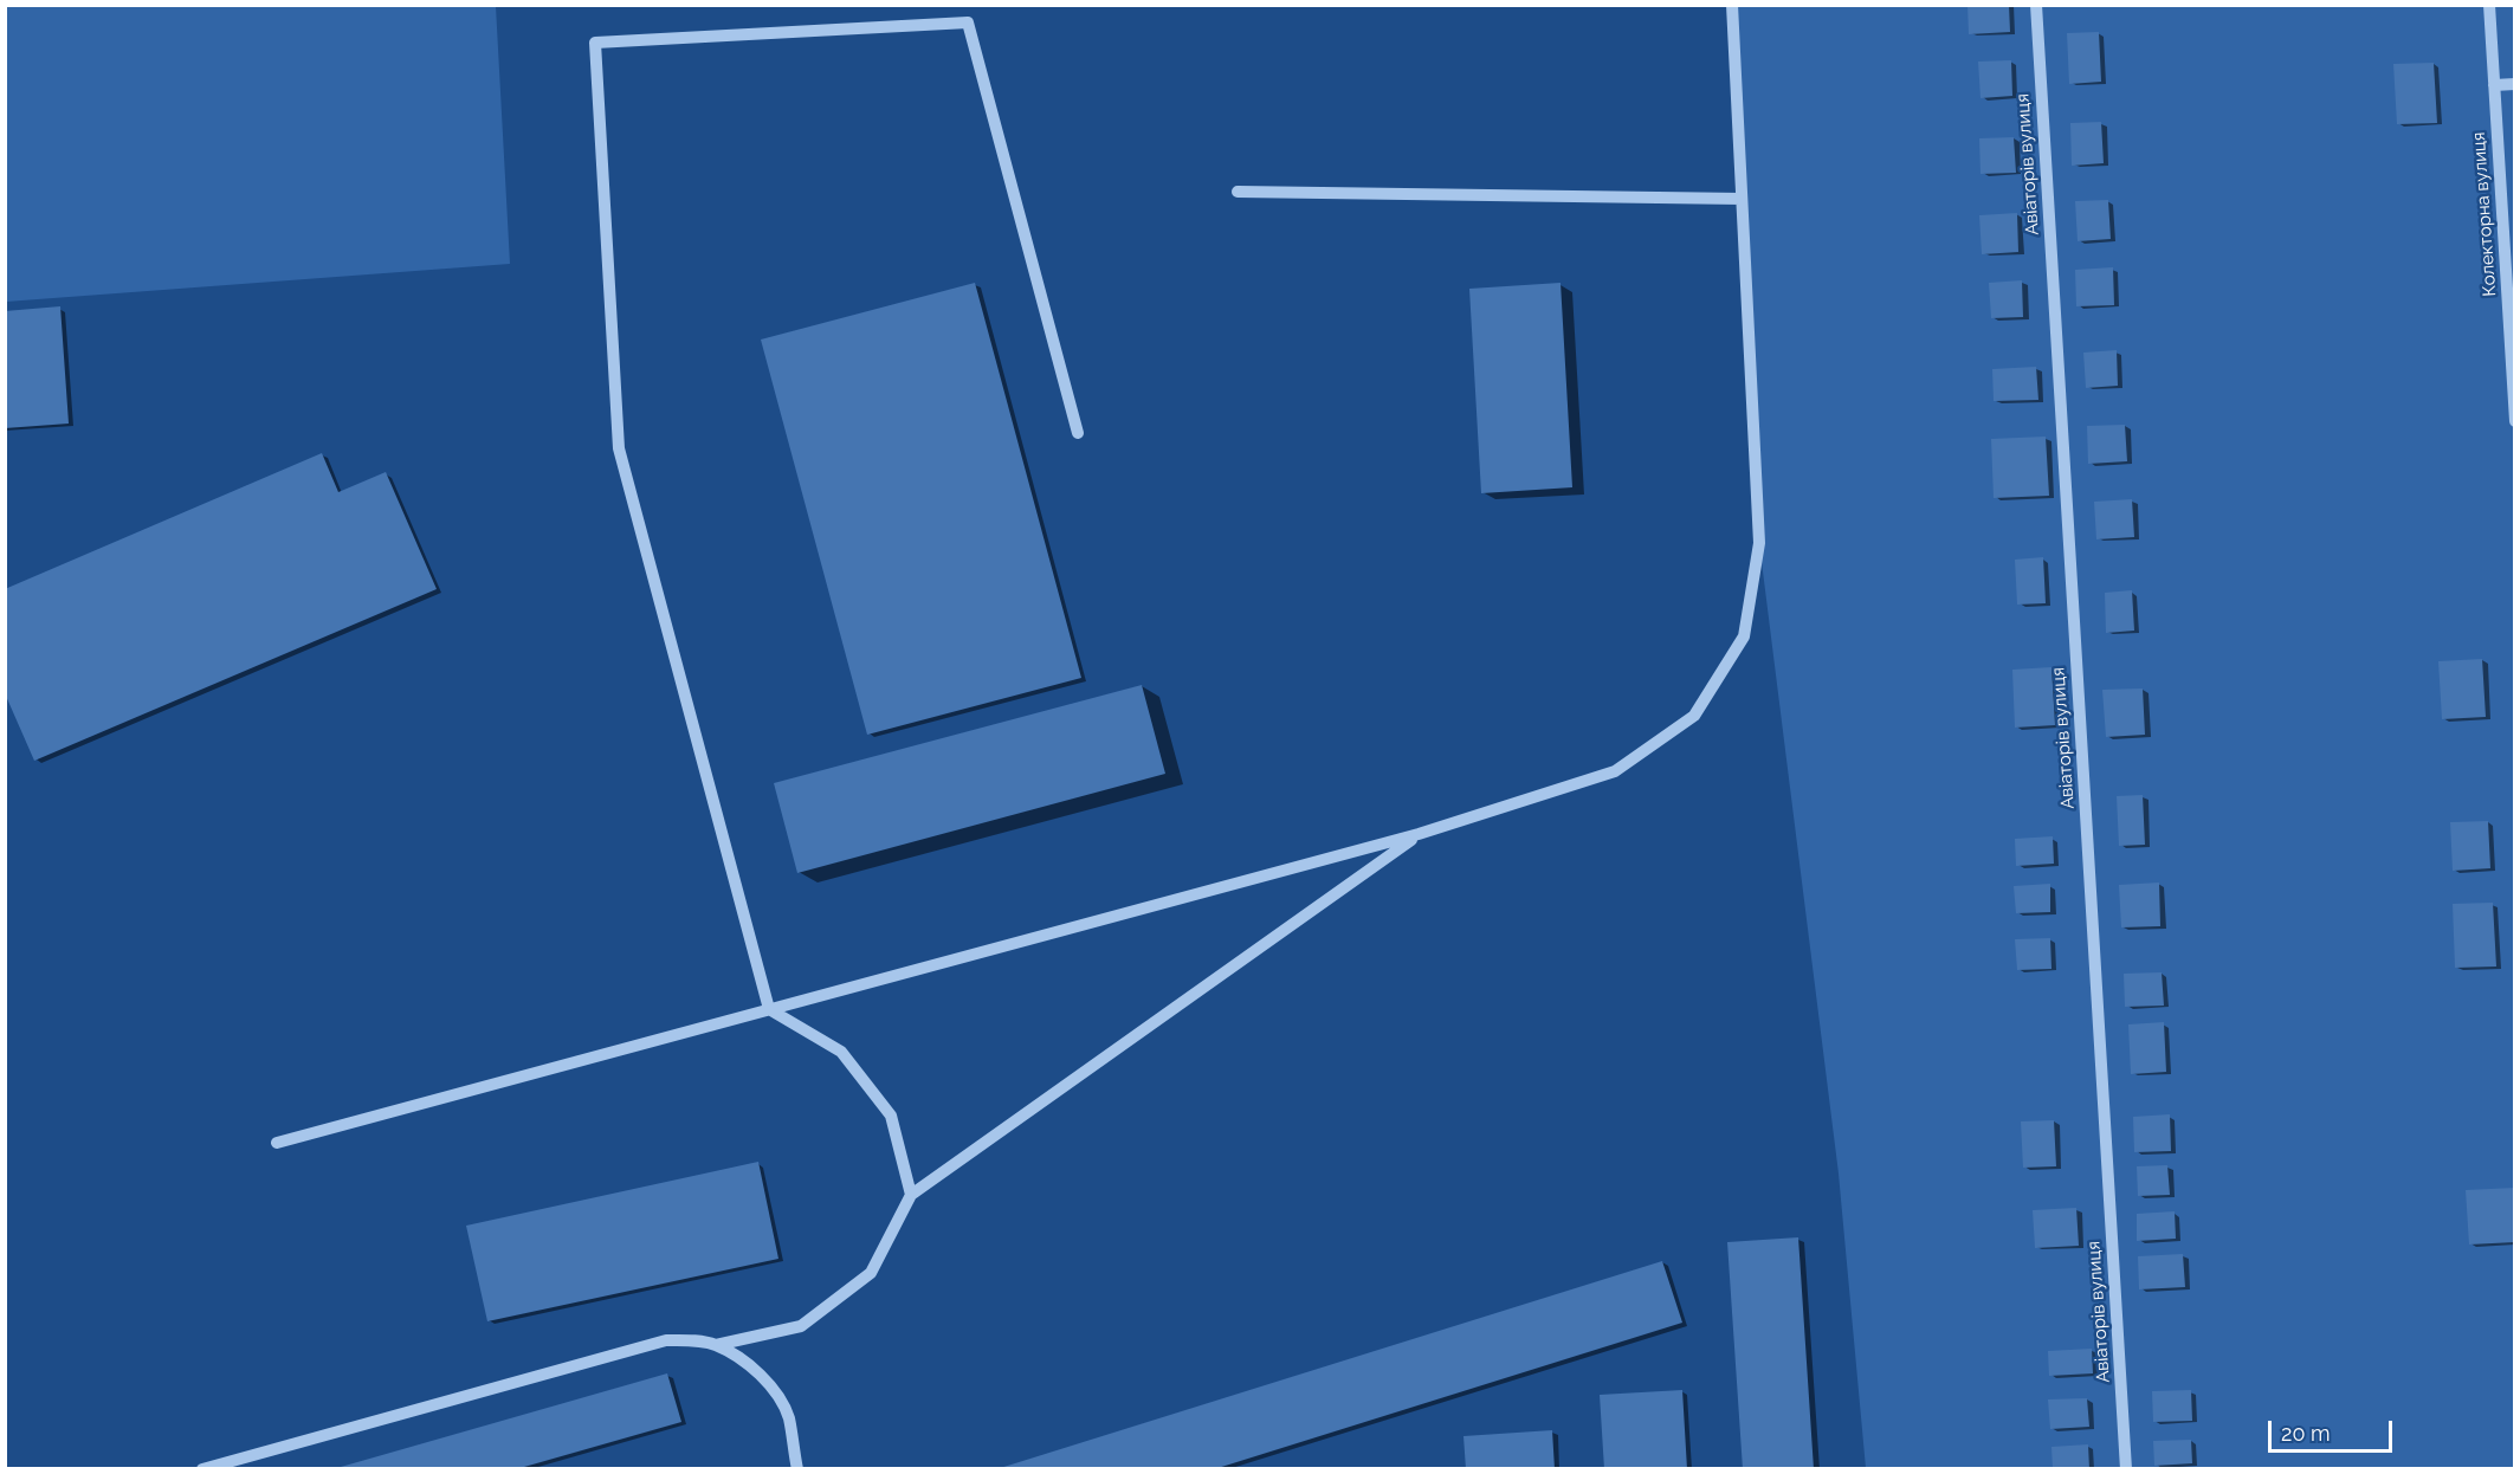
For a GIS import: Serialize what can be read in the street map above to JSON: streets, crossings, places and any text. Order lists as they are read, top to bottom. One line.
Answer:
{"streets":{"street":["Авіаторів вулиця","Колекторна вулиця"]},"scale_bar":"20 m"}
